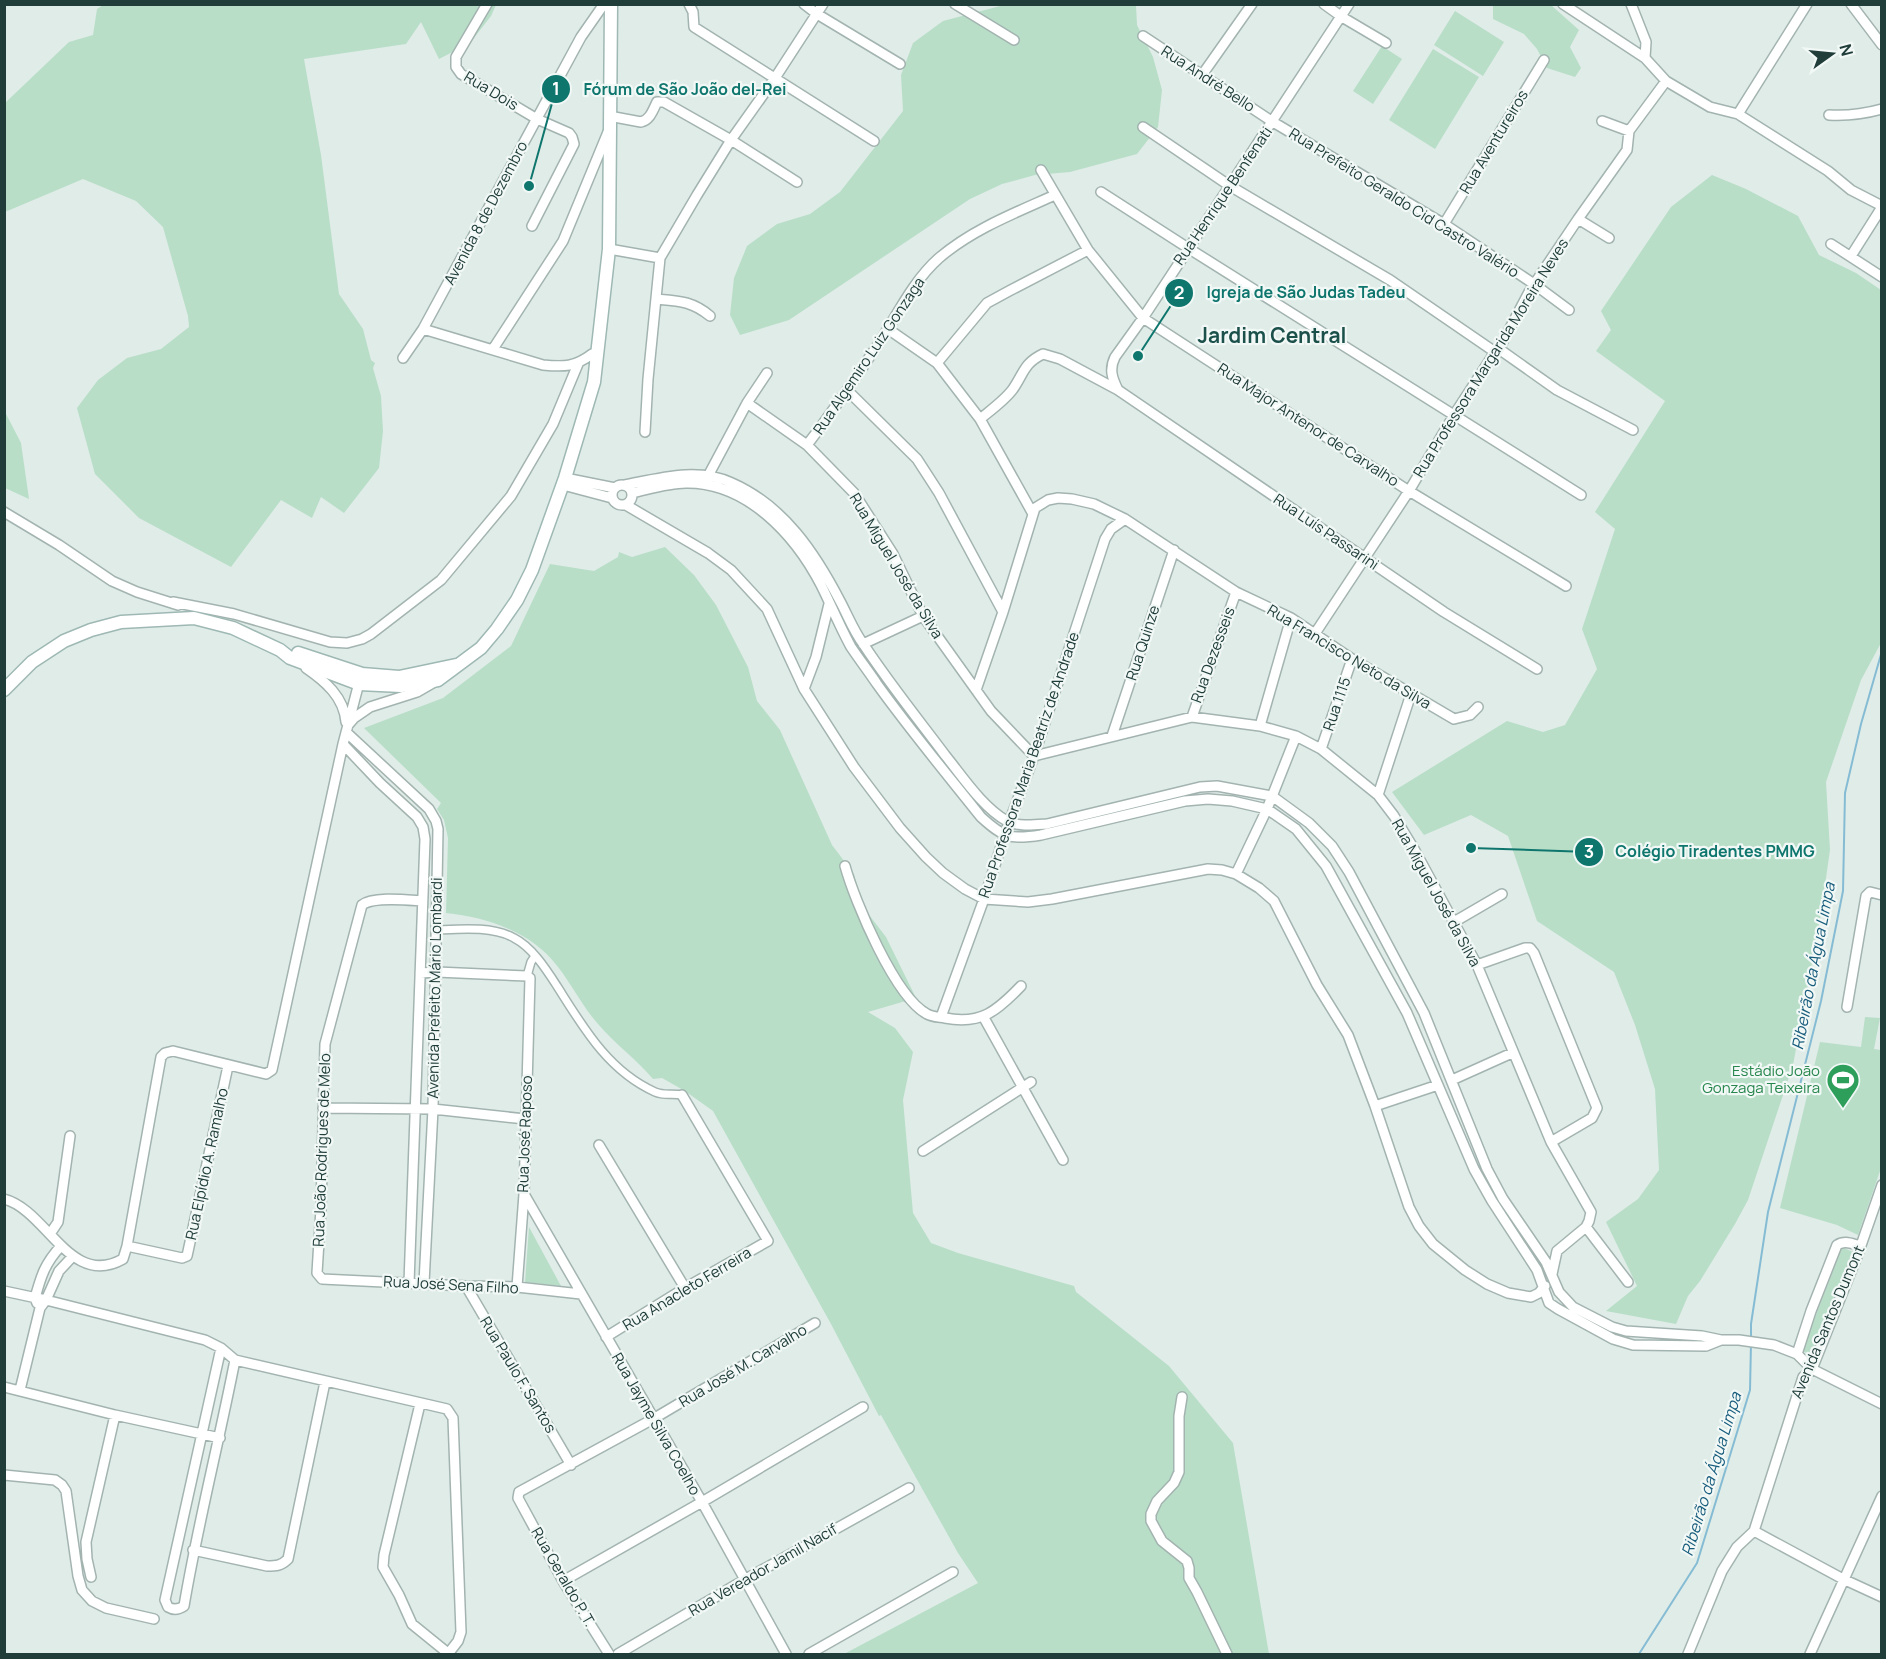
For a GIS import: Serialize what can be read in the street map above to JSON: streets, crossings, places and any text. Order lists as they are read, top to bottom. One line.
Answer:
{"streets":{"street":["Rua André Bello","Rua Dois","Rua Aventureiros","Rua Henrique Benfenati","Rua Prefeito Geraldo Cid Castro Valério","Avenida 8 de Dezembro","Rua Algemiro Luiz Gonzaga","Rua Professora Margarida Moreira Neves","Rua Major Antenor de Carvalho","Rua Luís Passarini","Rua Miguel José da Silva","Rua Quinze","Rua Dezesseis","Rua Francisco Neto da Silva","Rua 1115","Rua Professora Maria Beatriz de Andrade","Avenida Prefeito Mário Lombardi","Rua José Raposo","Rua João Rodrigues de Melo","Rua Elpídio A. Ramalho","Rua José Sena Filho","Rua Anacleto Ferreira","Avenida Santos Dumont","Rua José M. Carvalho","Rua Paulo F. Santos","Rua Jayme Silva Coelho","Rua Vereador Jamil Nacif","Rua Geraldo P. T."]},"crossings":[["Rua André Bello","Rua Henrique Benfenati"],["Rua André Bello","Rua Prefeito Geraldo Cid Castro Valério"],["Rua Dois","Avenida 8 de Dezembro"],["Rua Aventureiros","Rua Prefeito Geraldo Cid Castro Valério"],["Rua Henrique Benfenati","Rua Prefeito Geraldo Cid Castro Valério"],["Rua Henrique Benfenati","Rua Major Antenor de Carvalho"],["Rua Henrique Benfenati","Rua Luís Passarini"],["Rua Prefeito Geraldo Cid Castro Valério","Rua Professora Margarida Moreira Neves"],["Rua Algemiro Luiz Gonzaga","Rua Major Antenor de Carvalho"],["Rua Algemiro Luiz Gonzaga","Rua Miguel José da Silva"],["Rua Professora Margarida Moreira Neves","Rua Major Antenor de Carvalho"],["Rua Professora Margarida Moreira Neves","Rua Luís Passarini"],["Rua Professora Margarida Moreira Neves","Rua Francisco Neto da Silva"],["Rua Miguel José da Silva","Rua Quinze"],["Rua Miguel José da Silva","Rua Dezesseis"],["Rua Miguel José da Silva","Rua 1115"],["Rua Miguel José da Silva","Rua Professora Maria Beatriz de Andrade"],["Rua Quinze","Rua Francisco Neto da Silva"],["Rua Dezesseis","Rua Francisco Neto da Silva"],["Rua Francisco Neto da Silva","Rua 1115"],["Rua Francisco Neto da Silva","Rua Professora Maria Beatriz de Andrade"],["Avenida Prefeito Mário Lombardi","Rua João Rodrigues de Melo"],["Avenida Prefeito Mário Lombardi","Rua José Sena Filho"],["Rua José Raposo","Rua José Sena Filho"],["Rua José Raposo","Rua Jayme Silva Coelho"],["Rua João Rodrigues de Melo","Rua José Sena Filho"],["Rua José Sena Filho","Rua Paulo F. Santos"],["Rua José Sena Filho","Rua Jayme Silva Coelho"],["Rua Anacleto Ferreira","Rua Jayme Silva Coelho"],["Rua José M. Carvalho","Rua Paulo F. Santos"],["Rua José M. Carvalho","Rua Jayme Silva Coelho"],["Rua José M. Carvalho","Rua Geraldo P. T."],["Rua Jayme Silva Coelho","Rua Vereador Jamil Nacif"]],"districts":["Jardim Central"],"water":["Ribeirão da Água Limpa"],"places":{"other":["Fórum de São João del-Rei","Igreja de São Judas Tadeu","Colégio Tiradentes PMMG"],"sports":["Estádio João Gonzaga Teixeira"]},"north":"right"}
